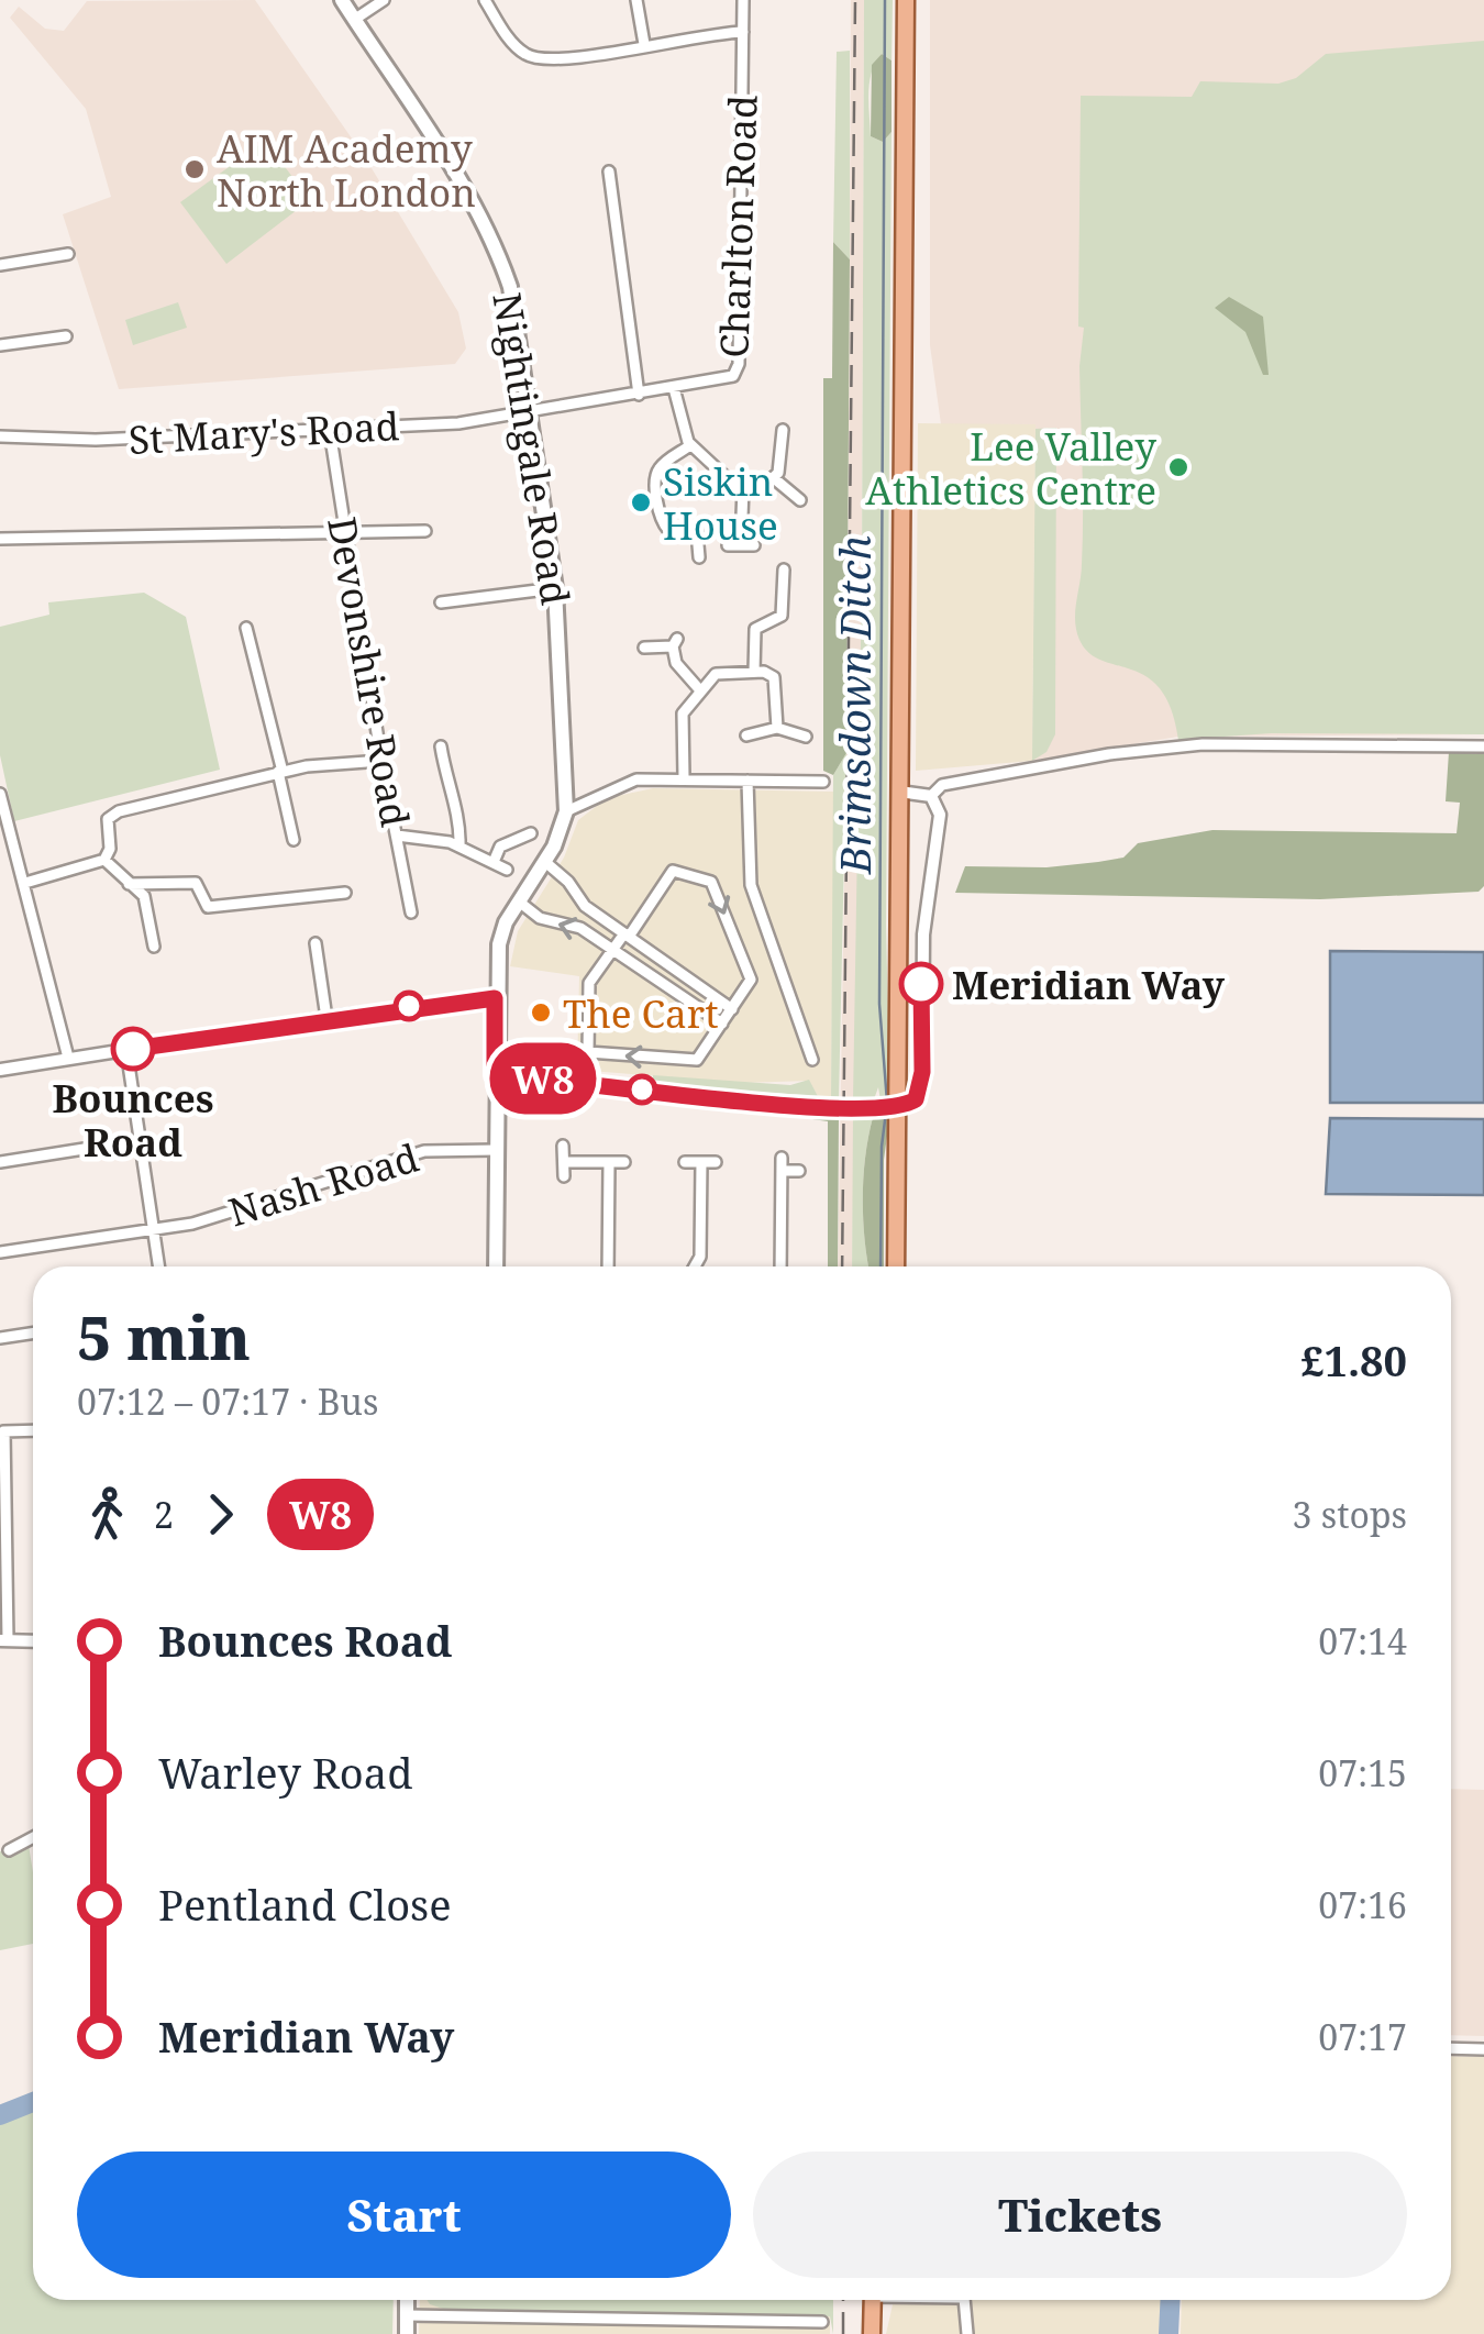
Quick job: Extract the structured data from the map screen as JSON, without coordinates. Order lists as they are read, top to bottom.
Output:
{
  "streets": {
    "main road": ["Nightingale Road"],
    "street": [
      "Charlton Road",
      "St Mary's Road",
      "Devonshire Road",
      "Nash Road"
    ]
  },
  "crossings": [
    ["Charlton Road", "St Mary's Road"],
    ["Charlton Road", "Nightingale Road"],
    ["St Mary's Road", "Nightingale Road"],
    ["St Mary's Road", "Devonshire Road"]
  ],
  "water": ["Brimsdown Ditch"],
  "places": [
    "AIM Academy North London",
    "Lee Valley Athletics Centre",
    "Siskin House",
    "Meridian Way",
    "The Cart",
    "Bounces Road"
  ],
  "lines": ["bus line W8"],
  "page": {
    "on_map": "W8",
    "heading": ["5 min", "07:12 – 07:17 · Bus", "£1.80"],
    "legs": ["2", "W8", "3 stops"],
    "list": [
      {
        "name": "Bounces Road",
        "value": "07:14"
      },
      {
        "name": "Warley Road",
        "value": "07:15"
      },
      {
        "name": "Pentland Close",
        "value": "07:16"
      },
      {
        "name": "Meridian Way",
        "value": "07:17"
      }
    ],
    "buttons": ["Start", "Tickets"]
  }
}
